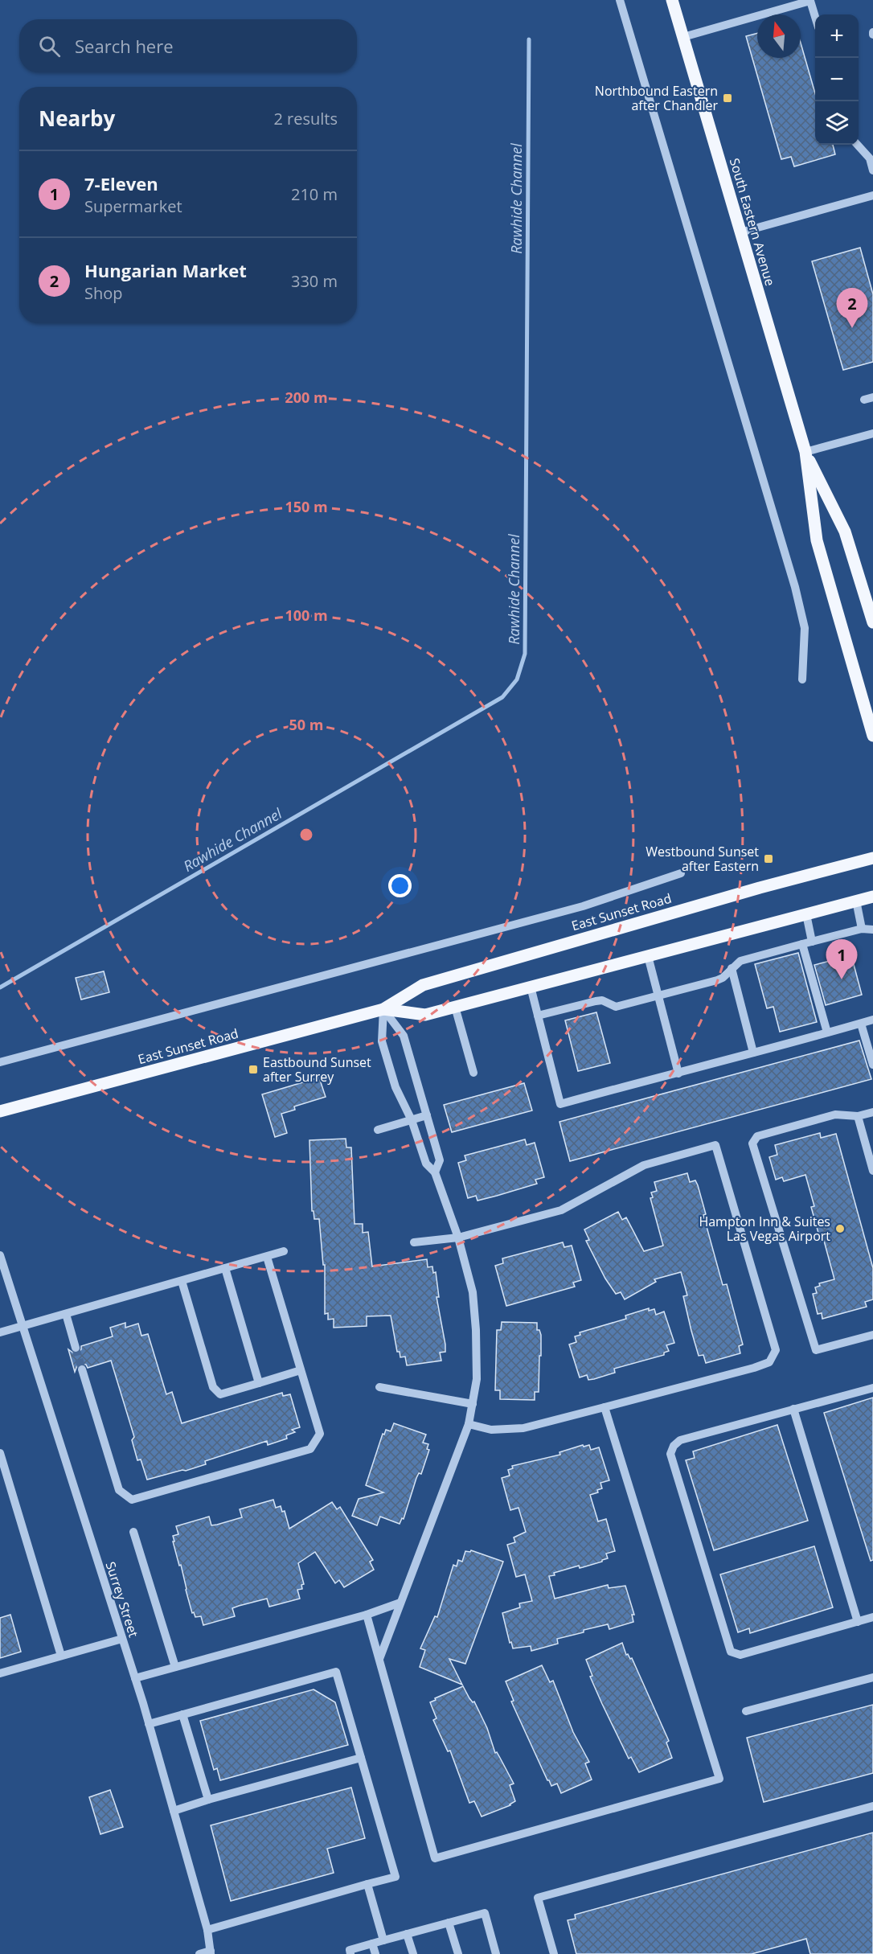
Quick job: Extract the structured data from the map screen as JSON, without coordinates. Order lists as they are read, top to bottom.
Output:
{
  "streets": {
    "main road": ["South Eastern Avenue", "East Sunset Road"],
    "street": ["Surrey Street"]
  },
  "water": ["Rawhide Channel"],
  "places": {
    "transit": ["Northbound Eastern after Chandler", "Westbound Sunset after Eastern", "Eastbound Sunset after Surrey"],
    "other": ["Hampton Inn & Suites Las Vegas Airport"]
  },
  "north": "top",
  "page": {
    "map_buttons": ["+", "−"],
    "search": "Search here",
    "heading": ["Nearby", "2 results"],
    "list": [
      {
        "mark": "1",
        "name": "7-Eleven",
        "note": "Supermarket",
        "value": "210 m"
      },
      {
        "mark": "2",
        "name": "Hungarian Market",
        "note": "Shop",
        "value": "330 m"
      }
    ],
    "pins": ["2", "1"]
  },
  "rings": [
    "200 m",
    "150 m",
    "100 m",
    "50 m"
  ]
}
